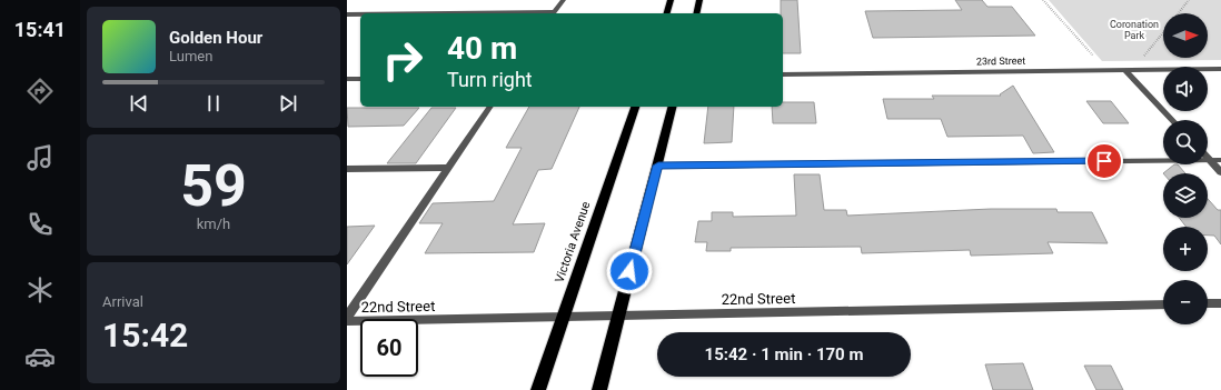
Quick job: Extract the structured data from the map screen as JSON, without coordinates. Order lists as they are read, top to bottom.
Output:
{
  "streets": {
    "main road": ["Victoria Avenue"],
    "street": ["23rd Street", "22nd Street"]
  },
  "crossings": [
    ["Victoria Avenue", "22nd Street"]
  ],
  "parks": ["Coronation Park"],
  "north": "right",
  "page": {
    "tabs": "15:41",
    "map_buttons": ["+", "−"],
    "turn": ["40 m", "Turn right"],
    "song": ["Golden Hour", "Lumen"],
    "tile": [
      ["59", "km/h"],
      ["Arrival", "15:42"]
    ],
    "limit": "60",
    "trip": "15:42 · 1 min · 170 m"
  }
}
